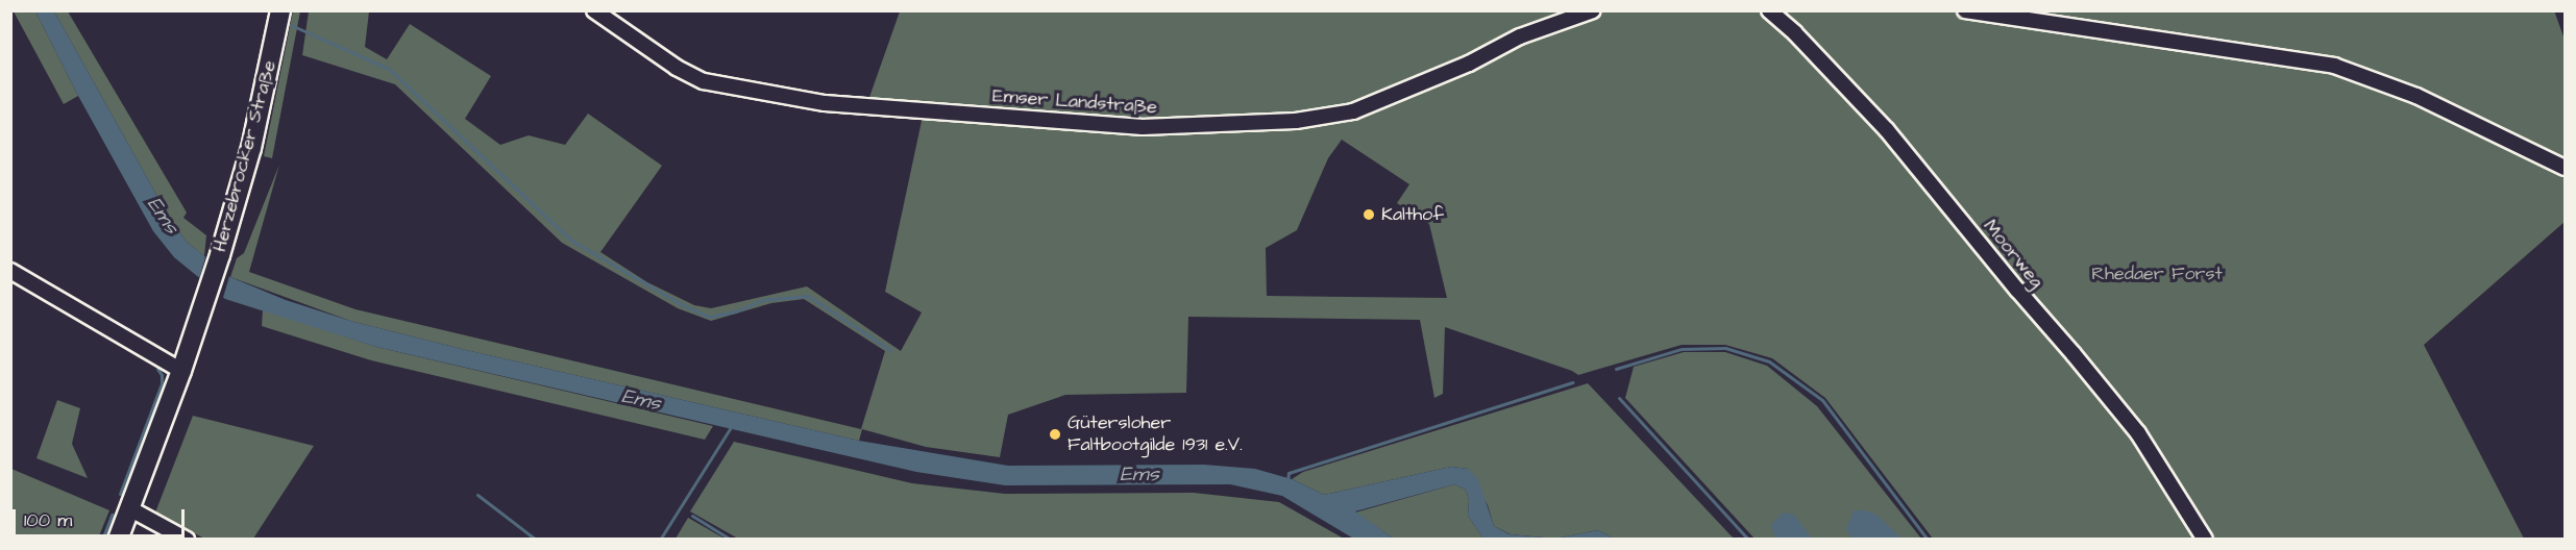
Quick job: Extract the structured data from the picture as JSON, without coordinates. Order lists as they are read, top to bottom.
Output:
{
  "streets": {
    "main road": ["Herzebrocker Straße"],
    "street": ["Emser Landstraße", "Moorweg"]
  },
  "water": ["Ems"],
  "parks": ["Rhedaer Forst"],
  "places": ["Kalthof", "Gütersloher Faltbootgilde 1931 e.V."],
  "scale_bar": "100 m"
}
